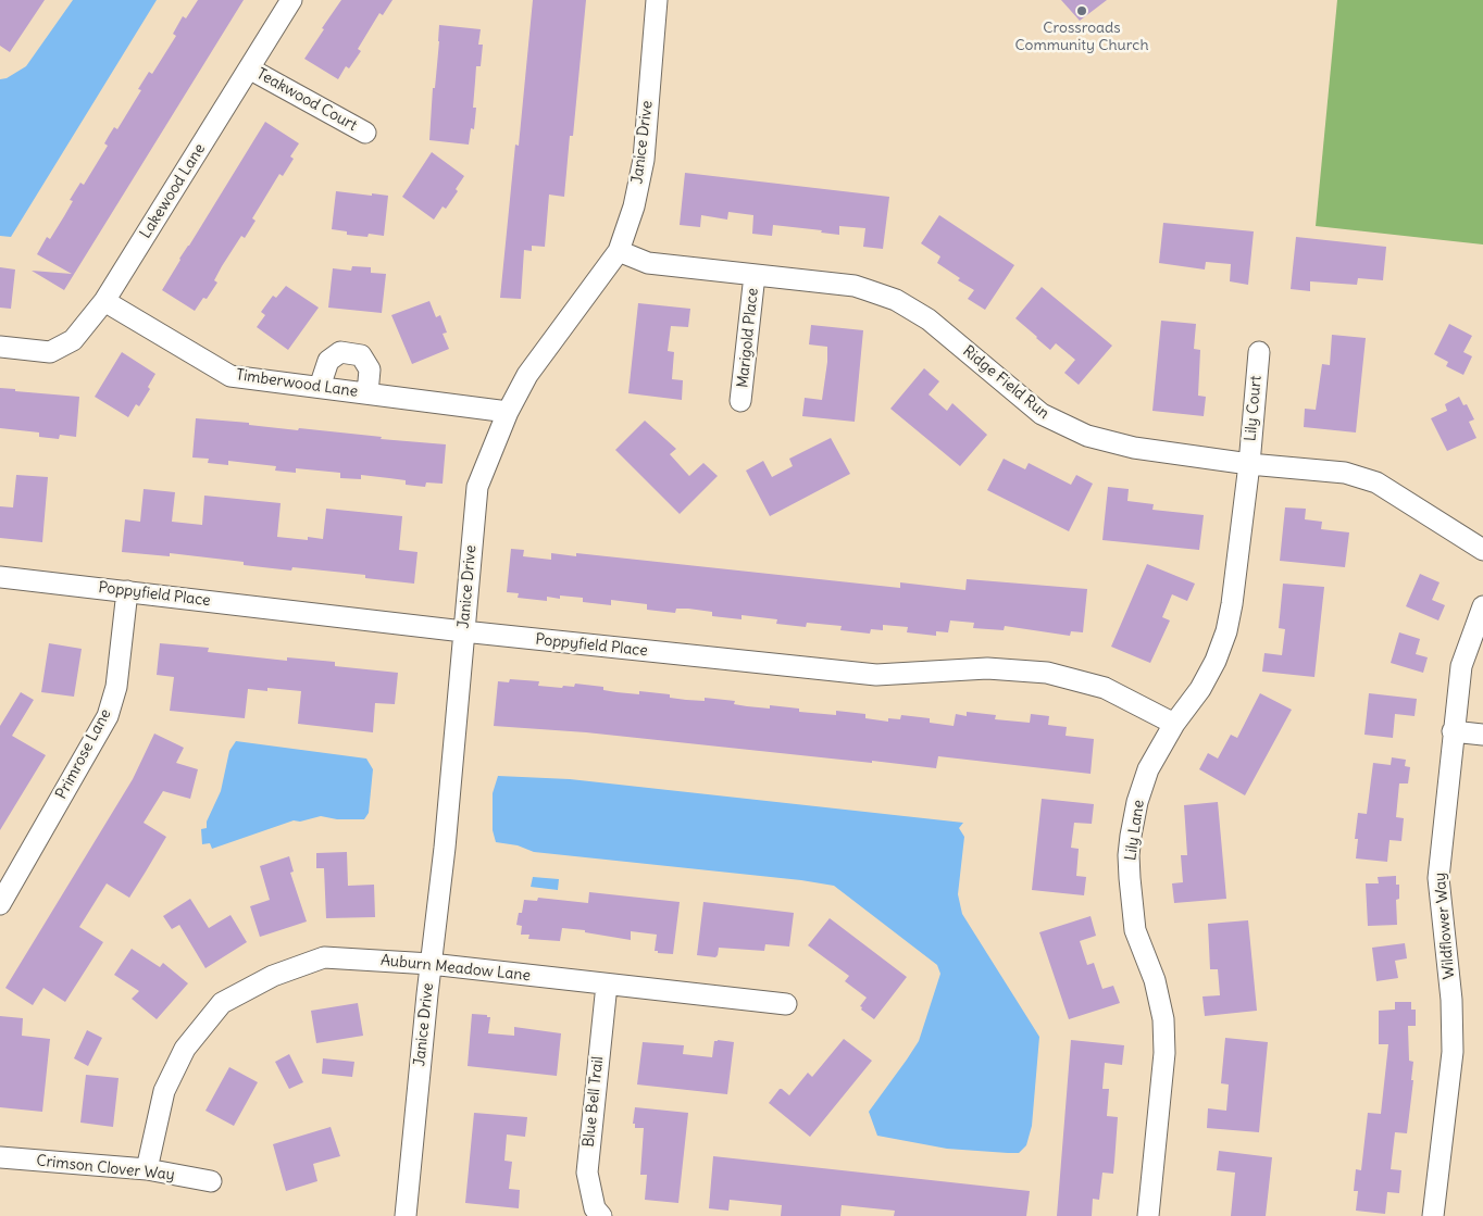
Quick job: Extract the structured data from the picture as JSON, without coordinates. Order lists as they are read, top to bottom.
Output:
{
  "streets": {
    "street": [
      "Teakwood Court",
      "Janice Drive",
      "Lakewood Lane",
      "Marigold Place",
      "Ridge Field Run",
      "Timberwood Lane",
      "Lily Court",
      "Poppyfield Place",
      "Primrose Lane",
      "Lily Lane",
      "Wildflower Way",
      "Auburn Meadow Lane",
      "Blue Bell Trail",
      "Crimson Clover Way"
    ]
  },
  "crossings": [
    ["Teakwood Court", "Lakewood Lane"],
    ["Janice Drive", "Ridge Field Run"],
    ["Janice Drive", "Timberwood Lane"],
    ["Janice Drive", "Poppyfield Place"],
    ["Janice Drive", "Auburn Meadow Lane"],
    ["Lakewood Lane", "Timberwood Lane"],
    ["Marigold Place", "Ridge Field Run"],
    ["Ridge Field Run", "Lily Court"],
    ["Ridge Field Run", "Lily Lane"],
    ["Lily Court", "Lily Lane"],
    ["Poppyfield Place", "Primrose Lane"],
    ["Poppyfield Place", "Lily Lane"],
    ["Auburn Meadow Lane", "Blue Bell Trail"],
    ["Auburn Meadow Lane", "Crimson Clover Way"]
  ],
  "places": ["Crossroads Community Church"]
}
